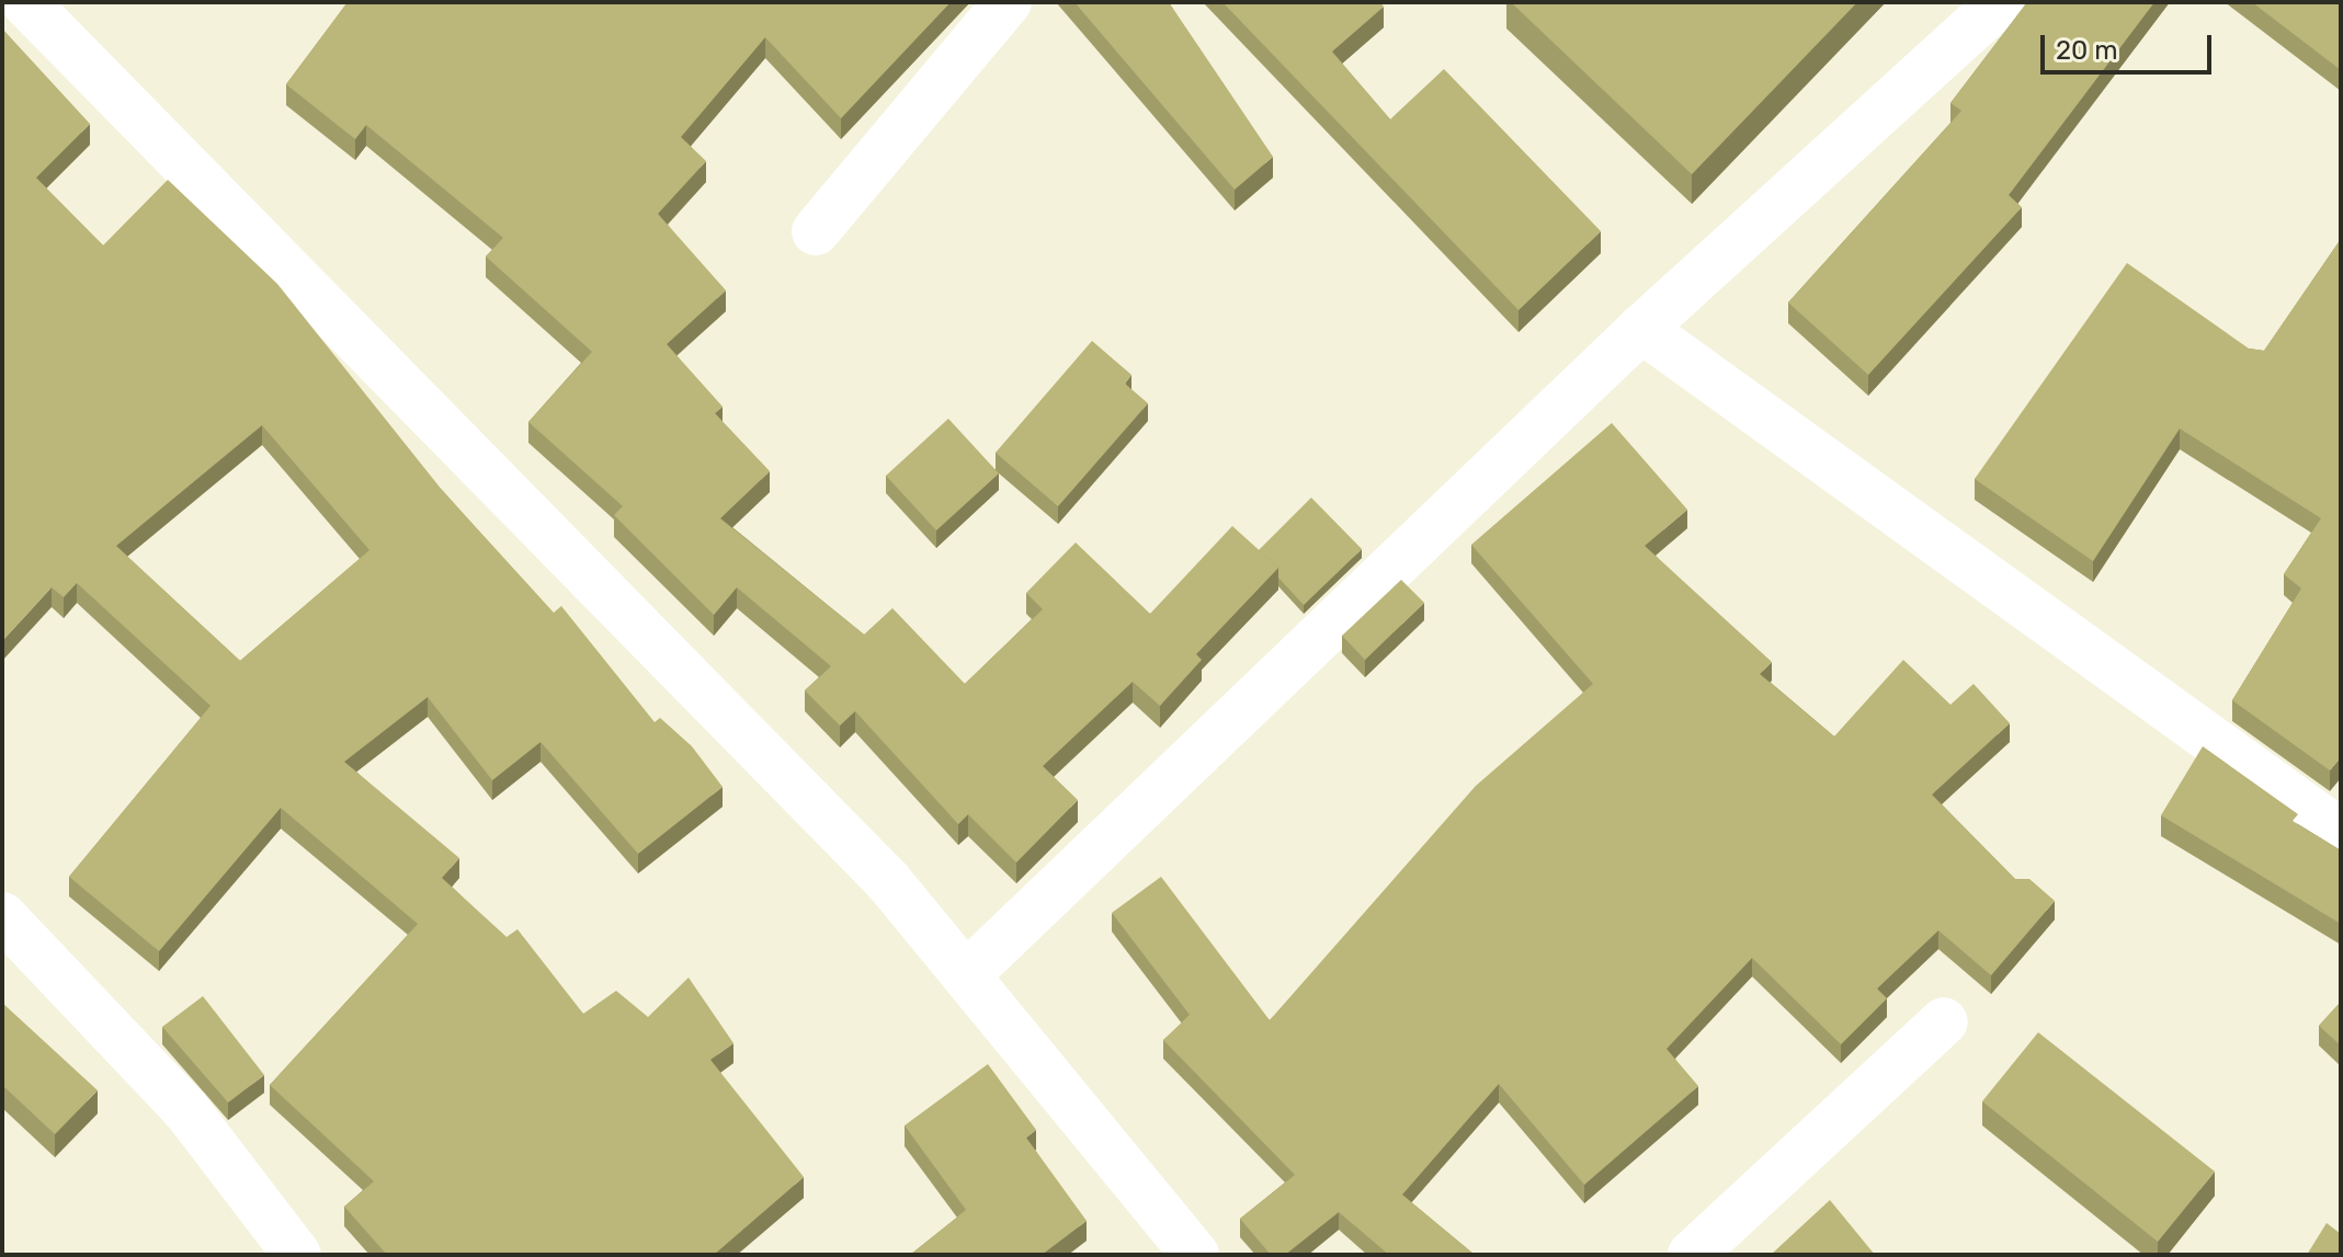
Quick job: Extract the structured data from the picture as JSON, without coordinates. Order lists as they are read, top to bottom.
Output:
{
  "scale_bar": "20 m"
}
